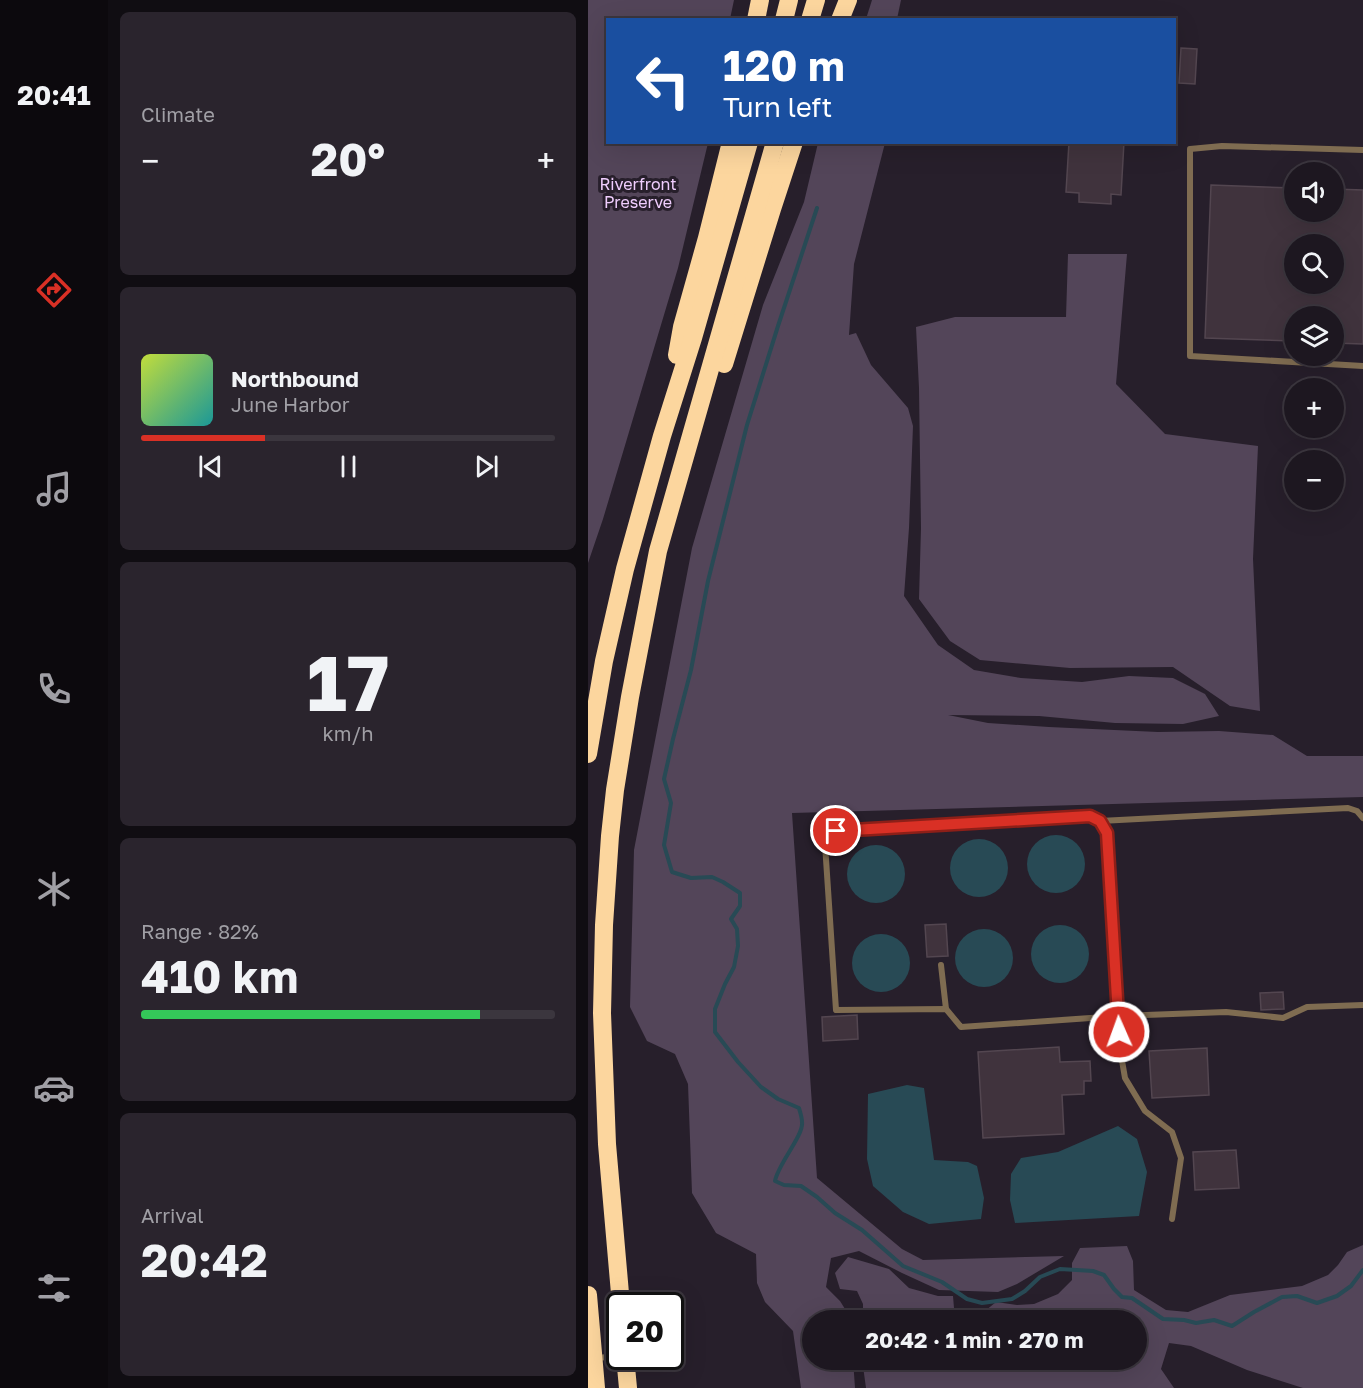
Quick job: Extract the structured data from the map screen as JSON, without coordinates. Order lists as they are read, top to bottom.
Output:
{
  "parks": ["Riverfront Preserve"],
  "page": {
    "tabs": "20:41",
    "tile": [
      "Climate",
      ["17", "km/h"],
      ["Range · 82%", "410 km"],
      ["Arrival", "20:42"]
    ],
    "turn": ["120 m", "Turn left"],
    "heat": ["−", "20°", "+"],
    "map_buttons": ["+", "−"],
    "song": ["Northbound", "June Harbor"],
    "limit": "20",
    "trip": "20:42 · 1 min · 270 m"
  }
}
